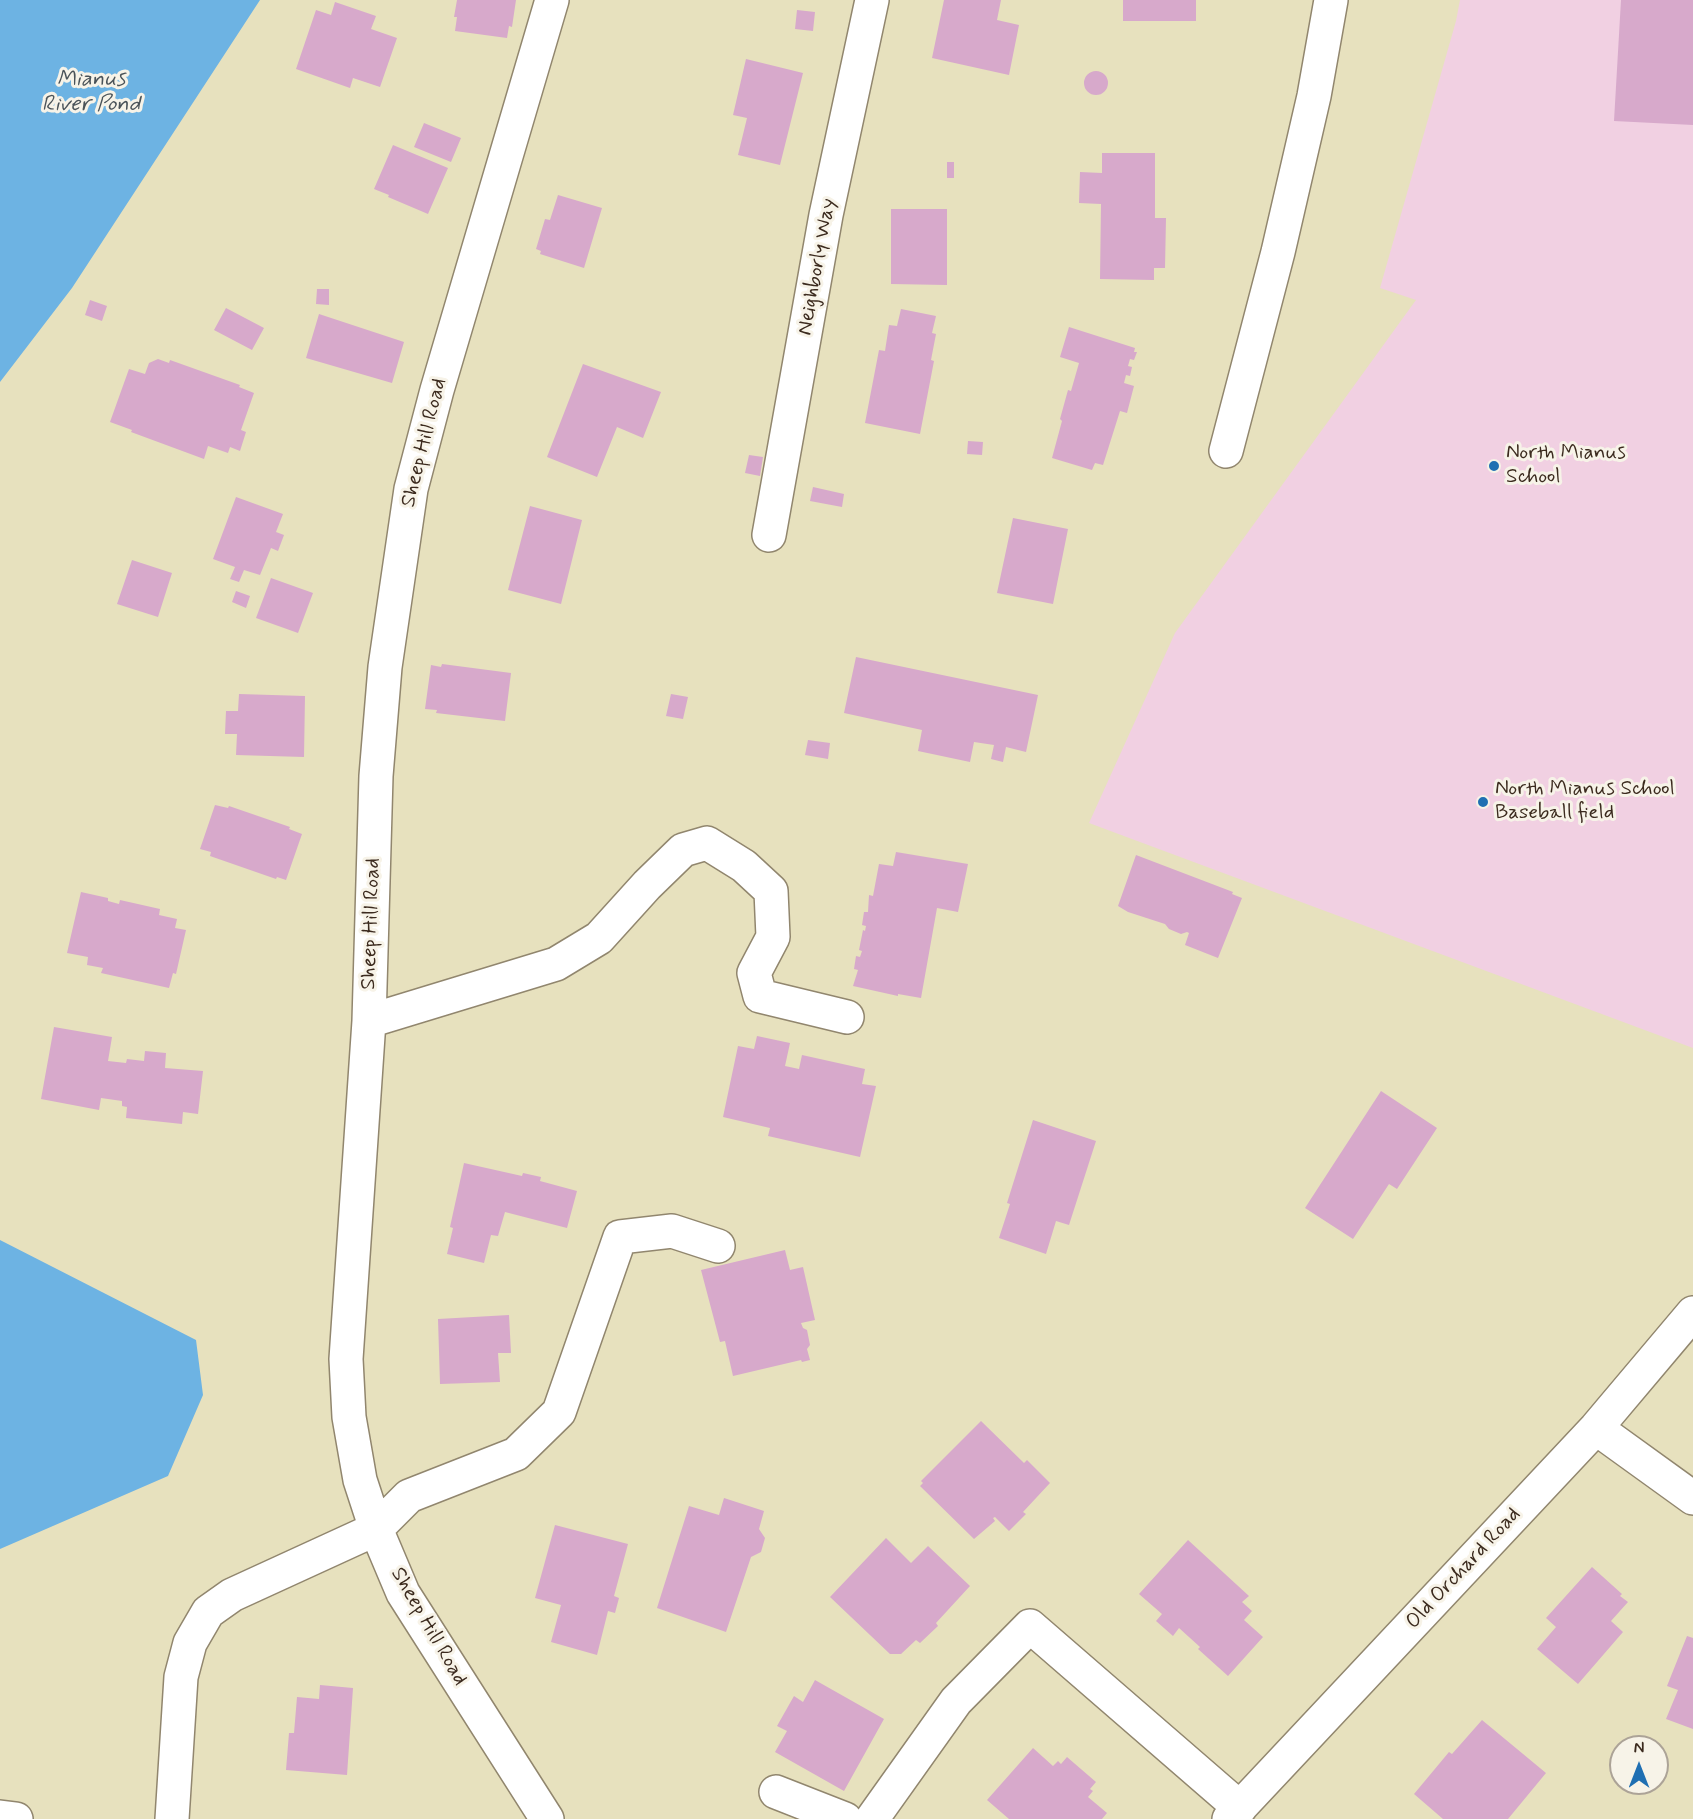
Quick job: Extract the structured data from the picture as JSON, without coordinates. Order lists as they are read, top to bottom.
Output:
{
  "streets": {
    "street": ["Neighborly Way", "Sheep Hill Road", "Old Orchard Road"]
  },
  "water": ["Mianus River Pond"],
  "places": ["North Mianus School", "North Mianus School Baseball field"],
  "north": "top"
}
